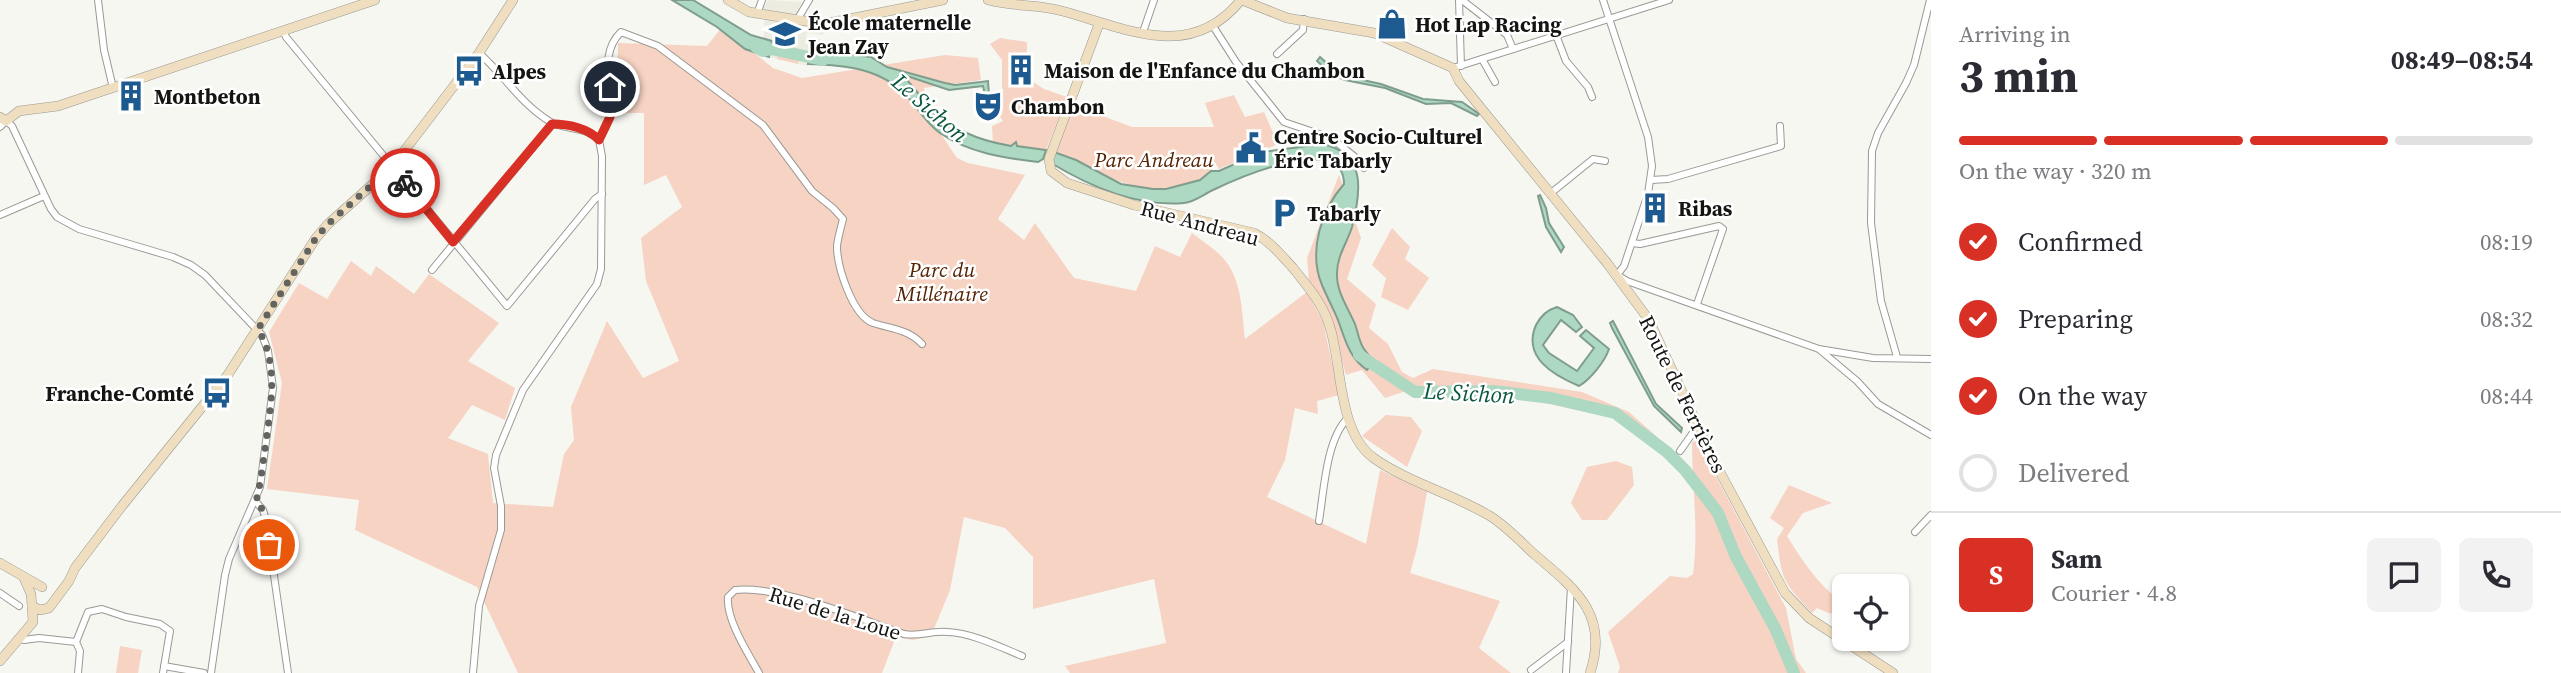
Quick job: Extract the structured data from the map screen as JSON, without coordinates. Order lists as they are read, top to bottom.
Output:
{
  "streets": {
    "main road": ["Rue Andreau", "Route de Ferrières"],
    "street": ["Rue de la Loue"]
  },
  "water": ["Le Sichon"],
  "parks": ["Parc Andreau", "Parc du Millénaire"],
  "places": {
    "shop": ["Hot Lap Racing"],
    "school or university": ["École maternelle Jean Zay"],
    "building": ["Maison de l'Enfance du Chambon", "Montbeton", "Ribas"],
    "bus stop": ["Alpes", "Franche-Comté"],
    "theatre": ["Chambon"],
    "public building": ["Centre Socio-Culturel Éric Tabarly"],
    "parking": ["Tabarly"]
  },
  "page": {
    "heading": ["3 min", "Arriving in", "08:49–08:54"],
    "panel": ["Sam", "Courier · 4.8"],
    "bar": "On the way · 320 m",
    "list": [
      ["Confirmed", "08:19"],
      ["Preparing", "08:32"],
      ["On the way", "08:44"],
      "Delivered"
    ],
    "round": "S"
  }
}
